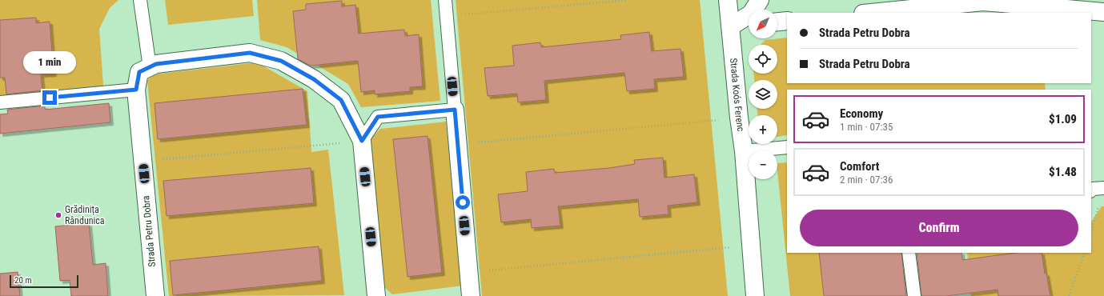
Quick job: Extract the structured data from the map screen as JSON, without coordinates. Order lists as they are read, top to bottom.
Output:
{
  "streets": {
    "street": ["Strada Koós Ferenc", "Strada Petru Dobra"]
  },
  "places": ["Grădinița Rândunica"],
  "scale_bar": "20 m",
  "north": "bottom left",
  "page": {
    "map_buttons": ["+", "−"],
    "banner": ["Strada Petru Dobra", "Strada Petru Dobra"],
    "bubble": "1 min",
    "list": [
      {
        "name": "Economy",
        "note": "1 min · 07:35",
        "value": "$1.09"
      },
      {
        "name": "Comfort",
        "note": "2 min · 07:36",
        "value": "$1.48"
      }
    ],
    "buttons": "Confirm",
    "scale": "20 m"
  }
}
